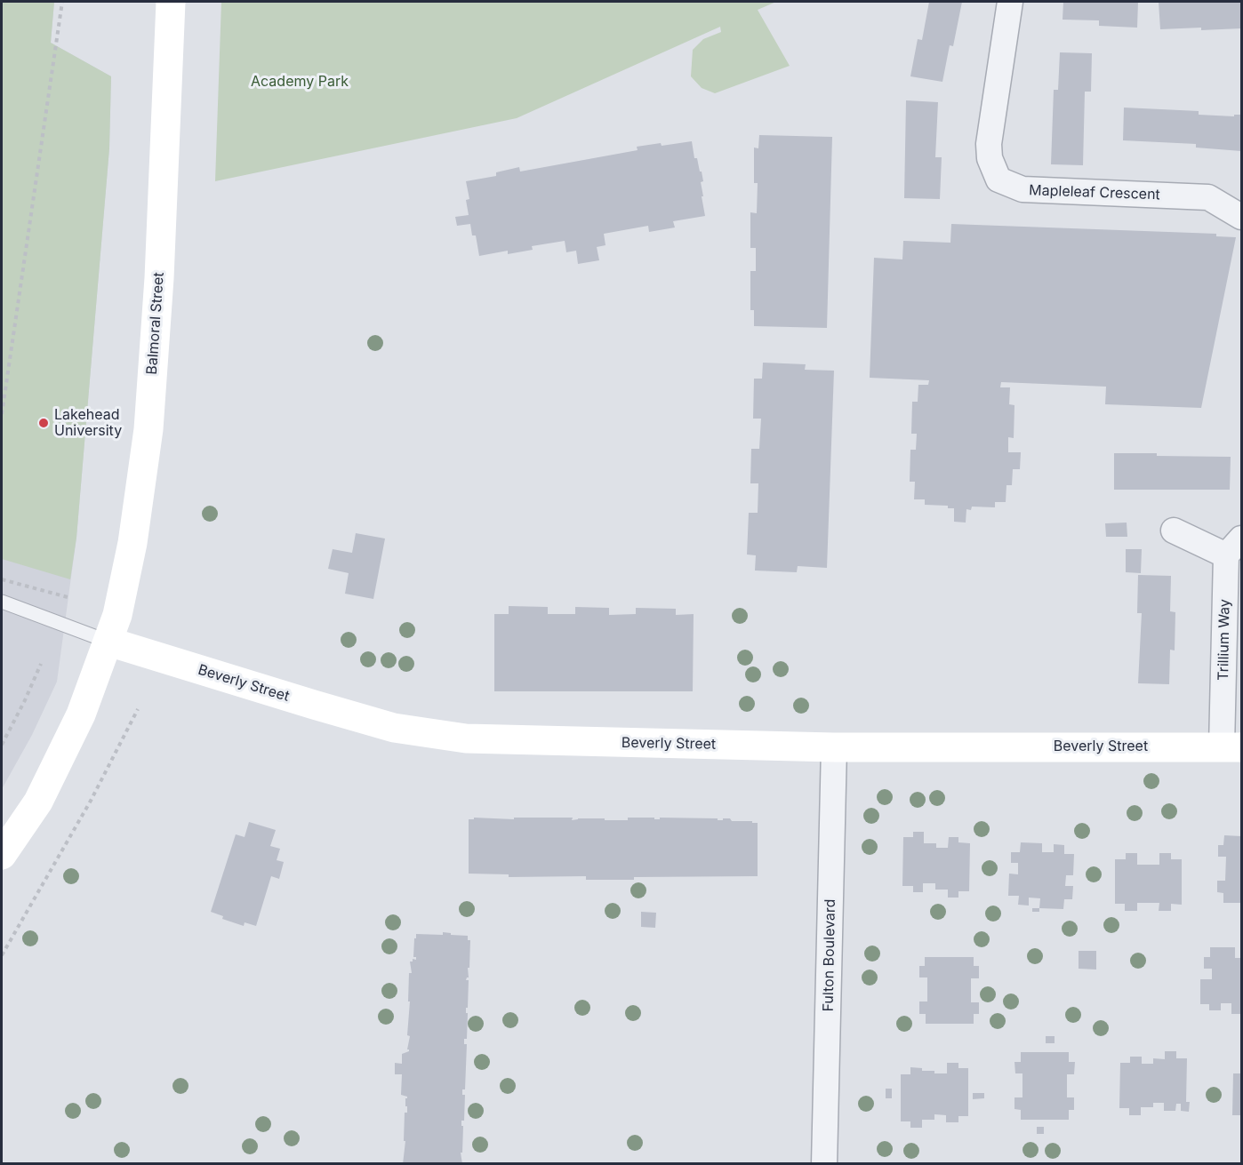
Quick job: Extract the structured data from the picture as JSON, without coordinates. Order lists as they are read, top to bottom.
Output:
{
  "streets": {
    "street": [
      "Mapleleaf Crescent",
      "Balmoral Street",
      "Trillium Way",
      "Beverly Street",
      "Fulton Boulevard"
    ]
  },
  "crossings": [
    ["Balmoral Street", "Beverly Street"],
    ["Trillium Way", "Beverly Street"],
    ["Beverly Street", "Fulton Boulevard"]
  ],
  "parks": ["Academy Park"],
  "places": ["Lakehead University"]
}
